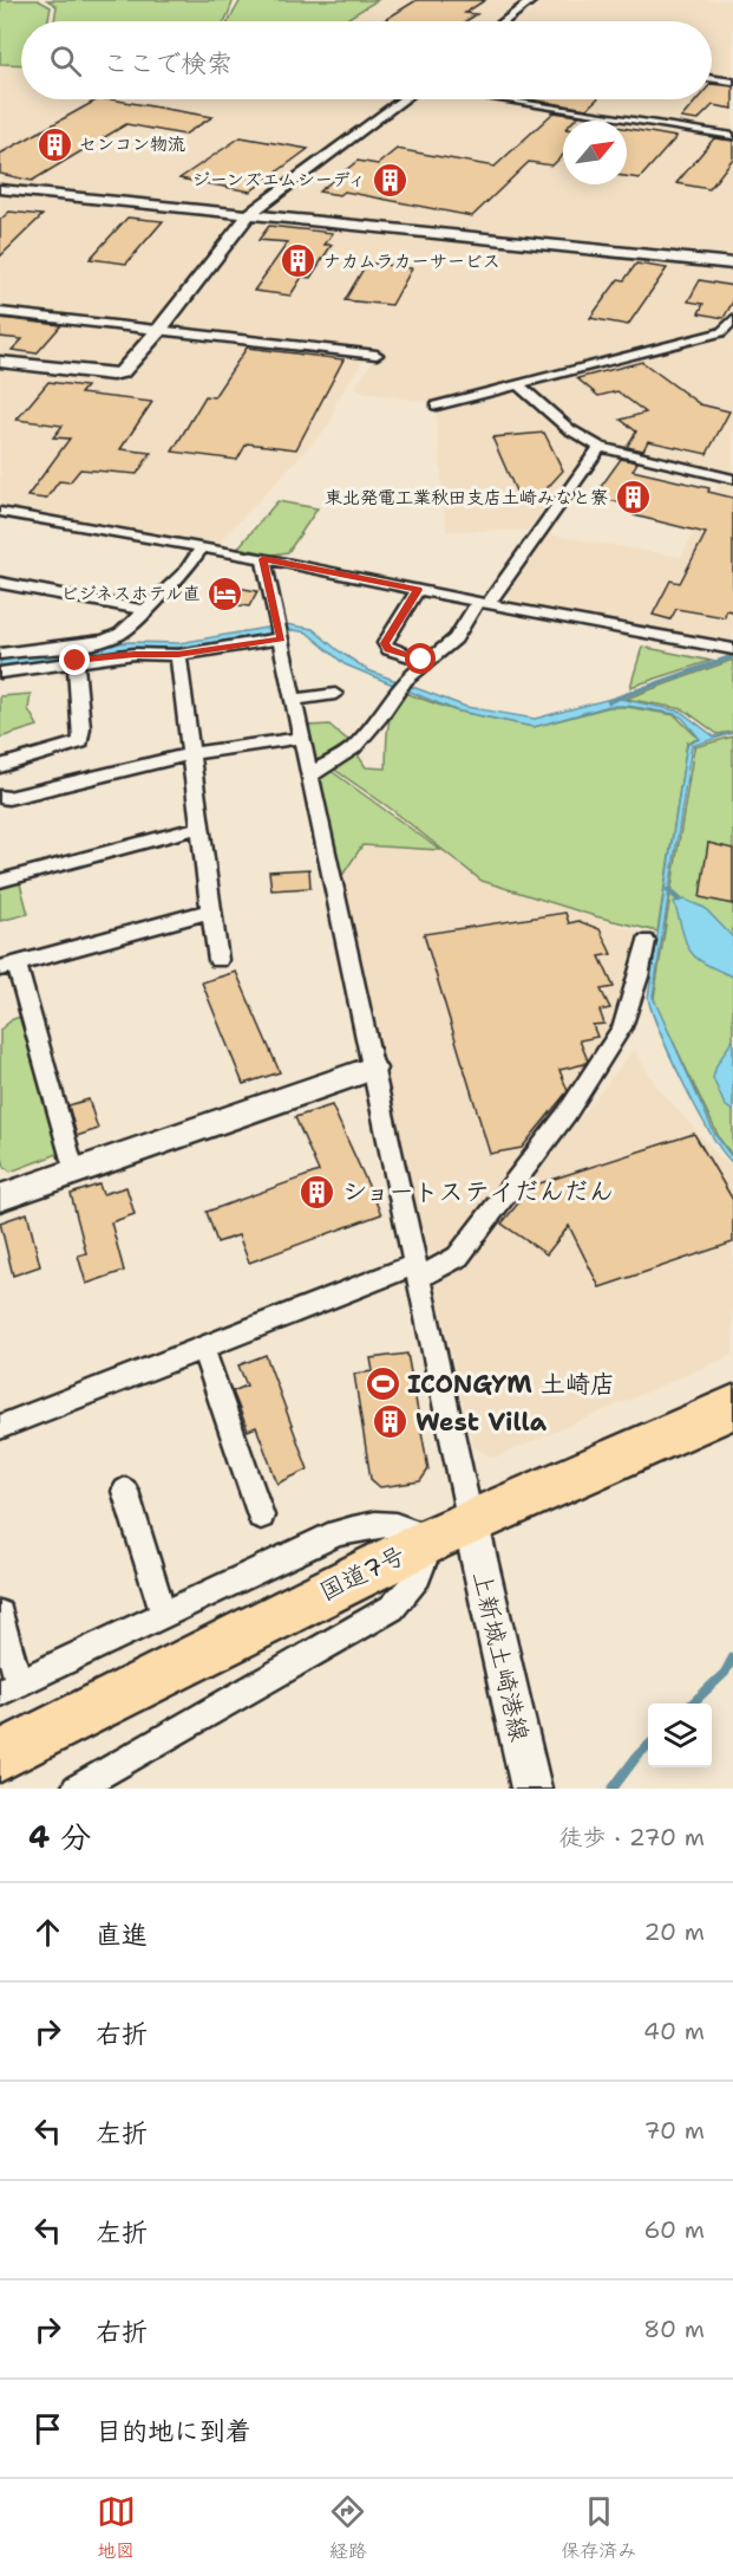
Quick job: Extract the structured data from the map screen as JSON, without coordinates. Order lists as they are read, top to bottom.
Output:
{
  "streets": {
    "highway": ["国道7号"],
    "street": ["上新城土崎港線"]
  },
  "crossings": [
    ["国道7号", "上新城土崎港線"]
  ],
  "places": {
    "building": [
      "センコン物流",
      "ジーンズエムシーディ",
      "ナカムラカーサービス",
      "東北発電工業秋田支店土崎みなと寮",
      "ショートステイだんだん",
      "West Villa"
    ],
    "hotel": ["ビジネスホテル直"],
    "sports": ["ICONGYM 土崎店"]
  },
  "north": "top right",
  "page": {
    "search": "ここで検索",
    "heading": ["4 分", "徒歩 · 270 m"],
    "list": [
      ["直進", "20 m"],
      ["右折", "40 m"],
      ["左折", "70 m"],
      ["左折", "60 m"],
      ["右折", "80 m"],
      "目的地に到着"
    ],
    "nav": ["地図", "経路", "保存済み"]
  }
}
